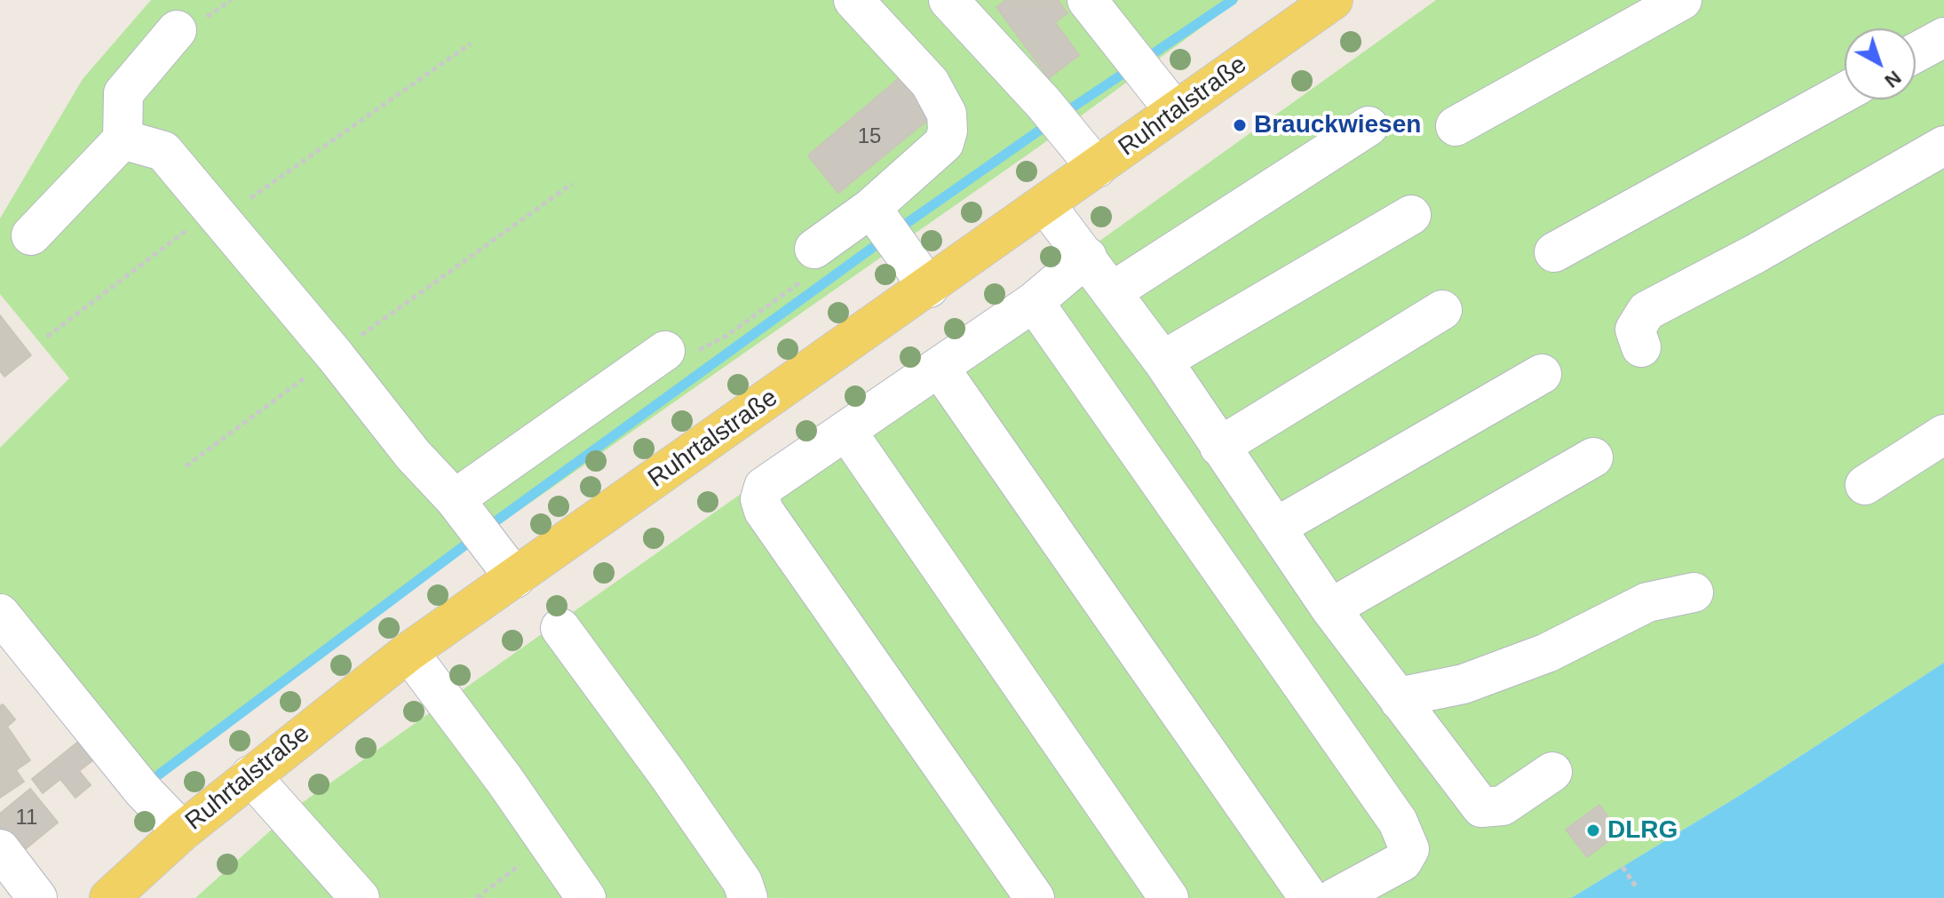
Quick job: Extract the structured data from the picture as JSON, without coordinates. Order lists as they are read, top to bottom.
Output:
{
  "streets": {
    "main road": ["Ruhrtalstraße"]
  },
  "places": ["Brauckwiesen", "DLRG"],
  "house_numbers": ["15", "11"],
  "north": "bottom right"
}
